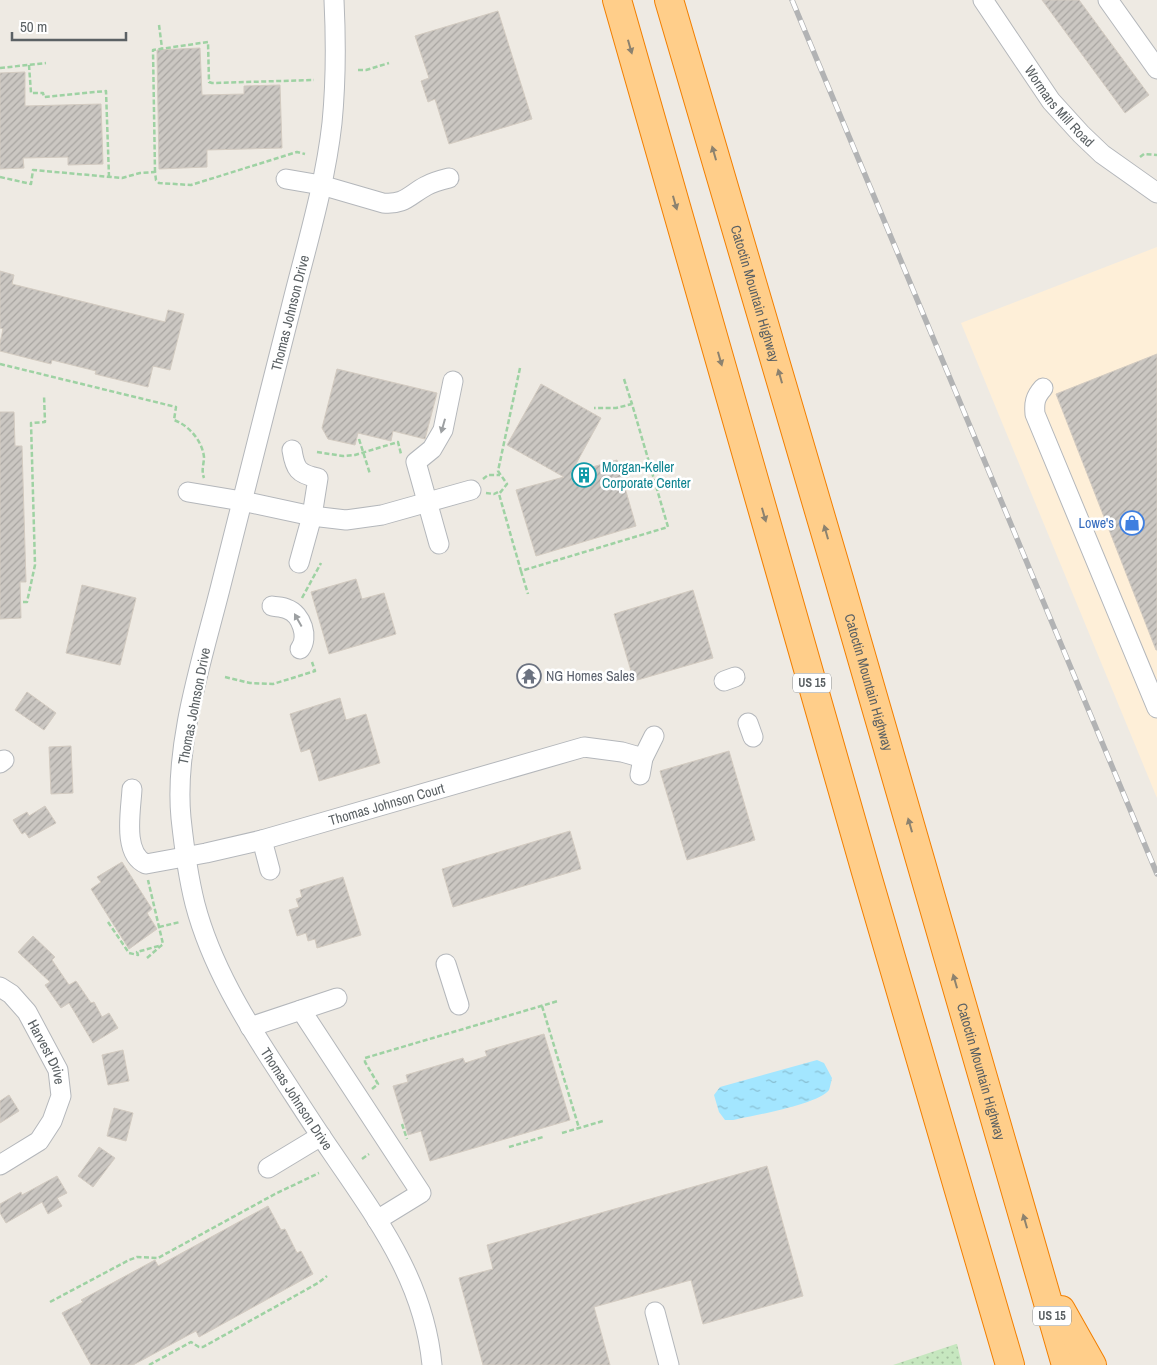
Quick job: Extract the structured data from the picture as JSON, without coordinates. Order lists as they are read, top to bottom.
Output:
{
  "streets": {
    "highway": ["Catoctin Mountain Highway", "US 15"],
    "street": [
      "Wormans Mill Road",
      "Thomas Johnson Drive",
      "Thomas Johnson Court",
      "Harvest Drive"
    ]
  },
  "crossings": [
    ["Thomas Johnson Drive", "Thomas Johnson Court"]
  ],
  "places": {
    "building": ["Morgan-Keller Corporate Center"],
    "shop": ["Lowe's"],
    "temple": ["NG Homes Sales"]
  },
  "scale_bar": "50 m"
}
